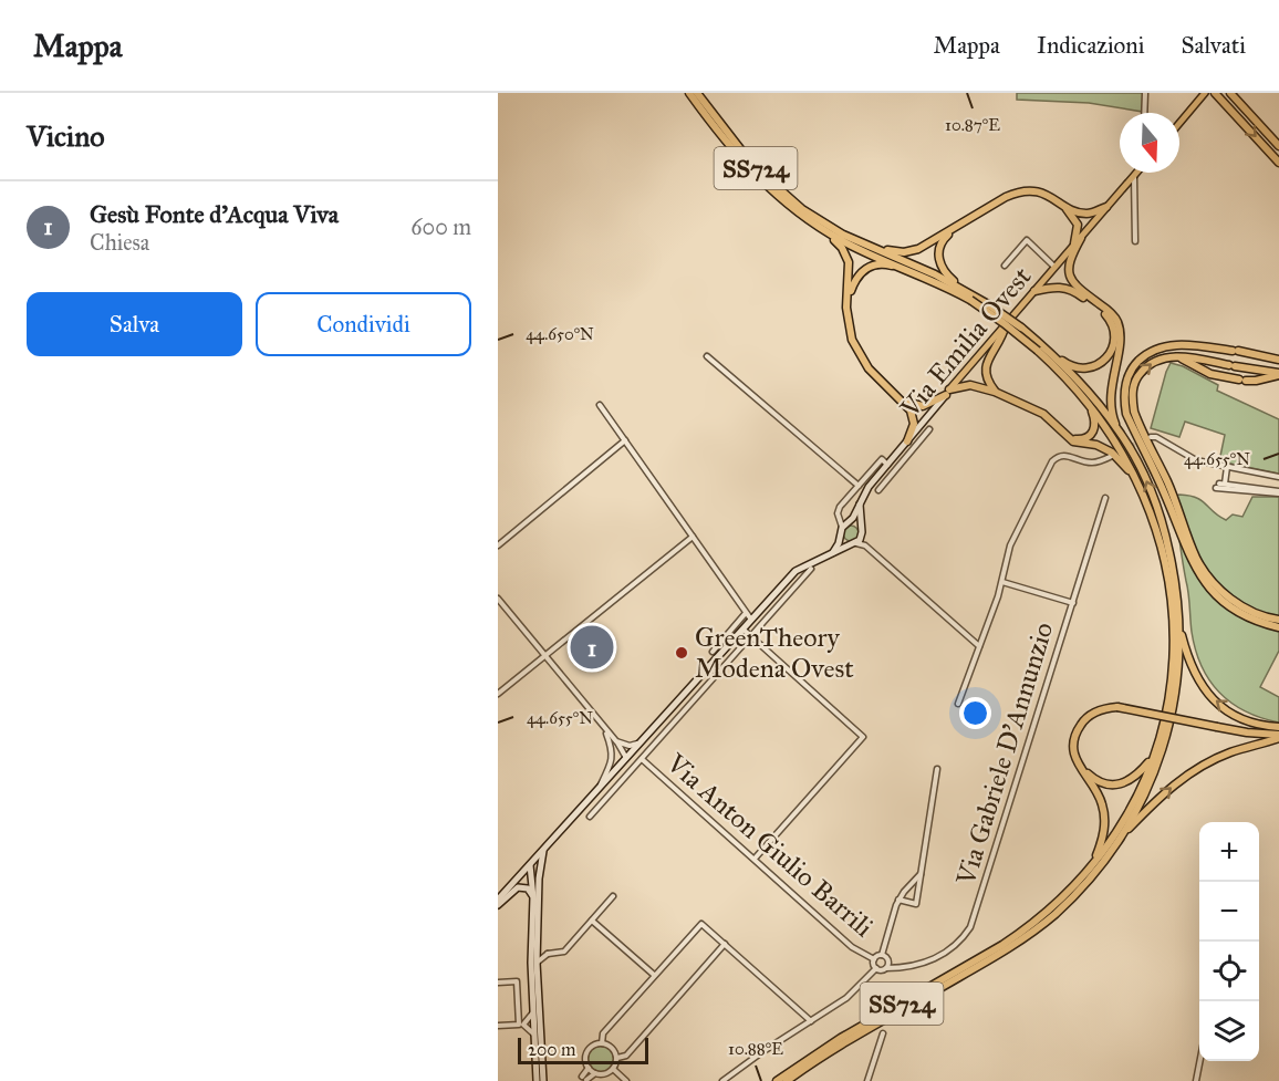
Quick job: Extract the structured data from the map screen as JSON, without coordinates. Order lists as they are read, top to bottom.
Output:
{
  "streets": {
    "highway": ["SS724"],
    "main road": ["Via Emilia Ovest"],
    "street": ["Via Gabriele D'Annunzio", "Via Anton Giulio Barrili"]
  },
  "crossings": [
    ["Via Gabriele D'Annunzio", "Via Anton Giulio Barrili"]
  ],
  "places": ["GreenTheory Modena Ovest"],
  "scale_bar": "200 m",
  "north": "bottom",
  "page": {
    "header": "Mappa",
    "nav": ["Mappa", "Indicazioni", "Salvati"],
    "heading": "Vicino",
    "list": [
      {
        "mark": "1",
        "name": "Gesù Fonte d'Acqua Viva",
        "note": "Chiesa",
        "value": "600 m"
      }
    ],
    "buttons": ["Salva", "Condividi"],
    "pins": "1",
    "map_buttons": ["+", "−"],
    "scale": "200 m"
  },
  "coordinates": [
    "10.87°E",
    "44.650°N",
    "44.655°N",
    "10.88°E"
  ]
}
